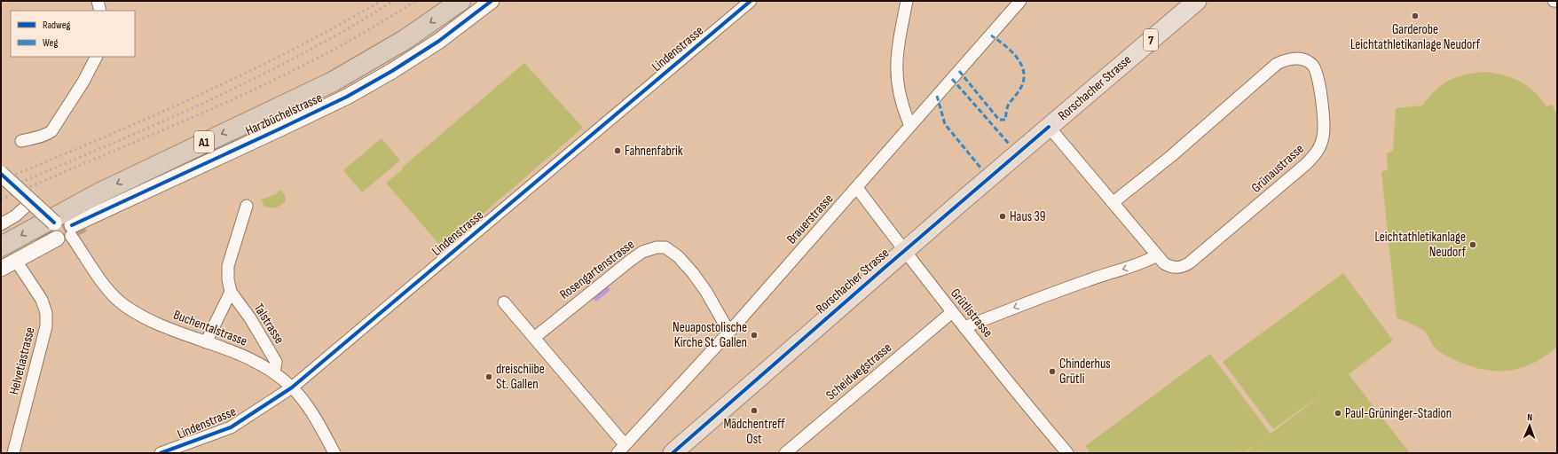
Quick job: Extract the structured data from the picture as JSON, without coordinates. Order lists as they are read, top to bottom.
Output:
{
  "streets": {
    "highway": ["A1"],
    "main road": ["7", "Rorschacher Strasse"],
    "street": [
      "Lindenstrasse",
      "Harzbüchelstrasse",
      "Grünaustrasse",
      "Brauerstrasse",
      "Rosengartenstrasse",
      "Grütlistrasse",
      "Talstrasse",
      "Buchentalstrasse",
      "Helvetiastrasse",
      "Scheidwegstrasse"
    ]
  },
  "crossings": [
    ["Lindenstrasse", "Buchentalstrasse"],
    ["Rorschacher Strasse", "Grünaustrasse"],
    ["Rorschacher Strasse", "Grütlistrasse"],
    ["Harzbüchelstrasse", "Buchentalstrasse"],
    ["Harzbüchelstrasse", "Helvetiastrasse"],
    ["Brauerstrasse", "Rosengartenstrasse"],
    ["Brauerstrasse", "Grütlistrasse"],
    ["Grütlistrasse", "Scheidwegstrasse"],
    ["Talstrasse", "Buchentalstrasse"]
  ],
  "places": [
    "Garderobe Leichtathletikanlage Neudorf",
    "Fahnenfabrik",
    "Haus 39",
    "Leichtathletikanlage Neudorf",
    "Neuapostolische Kirche St. Gallen",
    "Chinderhus Grütli",
    "dreischiibe St. Gallen",
    "Mädchentreff Ost",
    "Paul-Grüninger-Stadion"
  ],
  "legend": ["Radweg", "Weg"],
  "north": "top"
}
